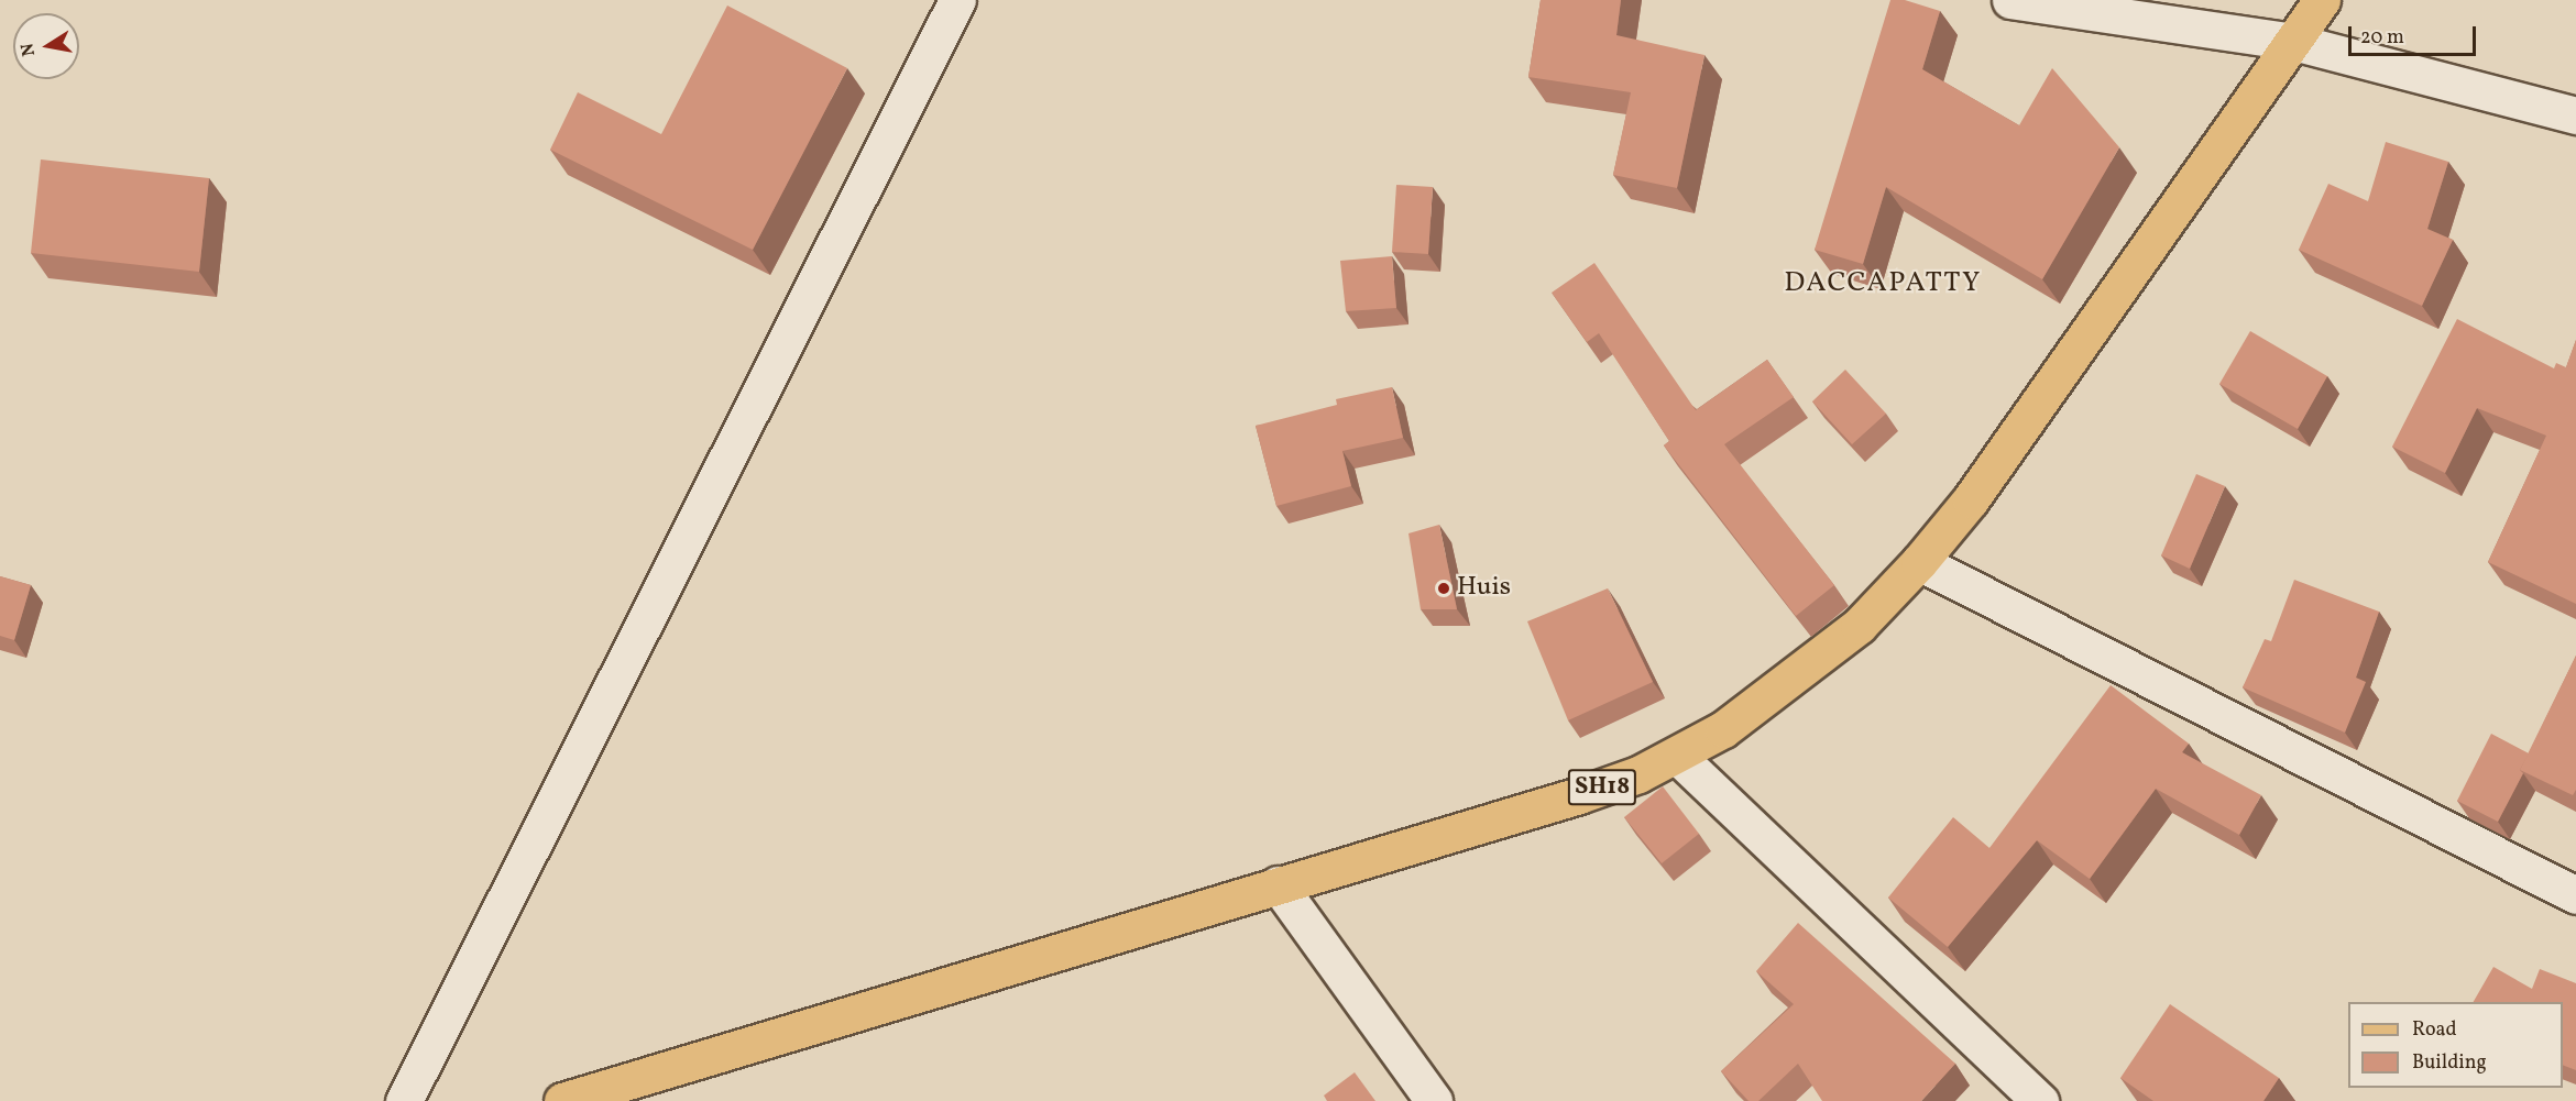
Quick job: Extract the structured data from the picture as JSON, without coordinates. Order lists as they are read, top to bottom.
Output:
{
  "streets": {
    "main road": ["SH18"]
  },
  "districts": ["DACCAPATTY"],
  "places": ["Huis"],
  "legend": ["Road", "Building"],
  "scale_bar": "20 m",
  "north": "left"
}
